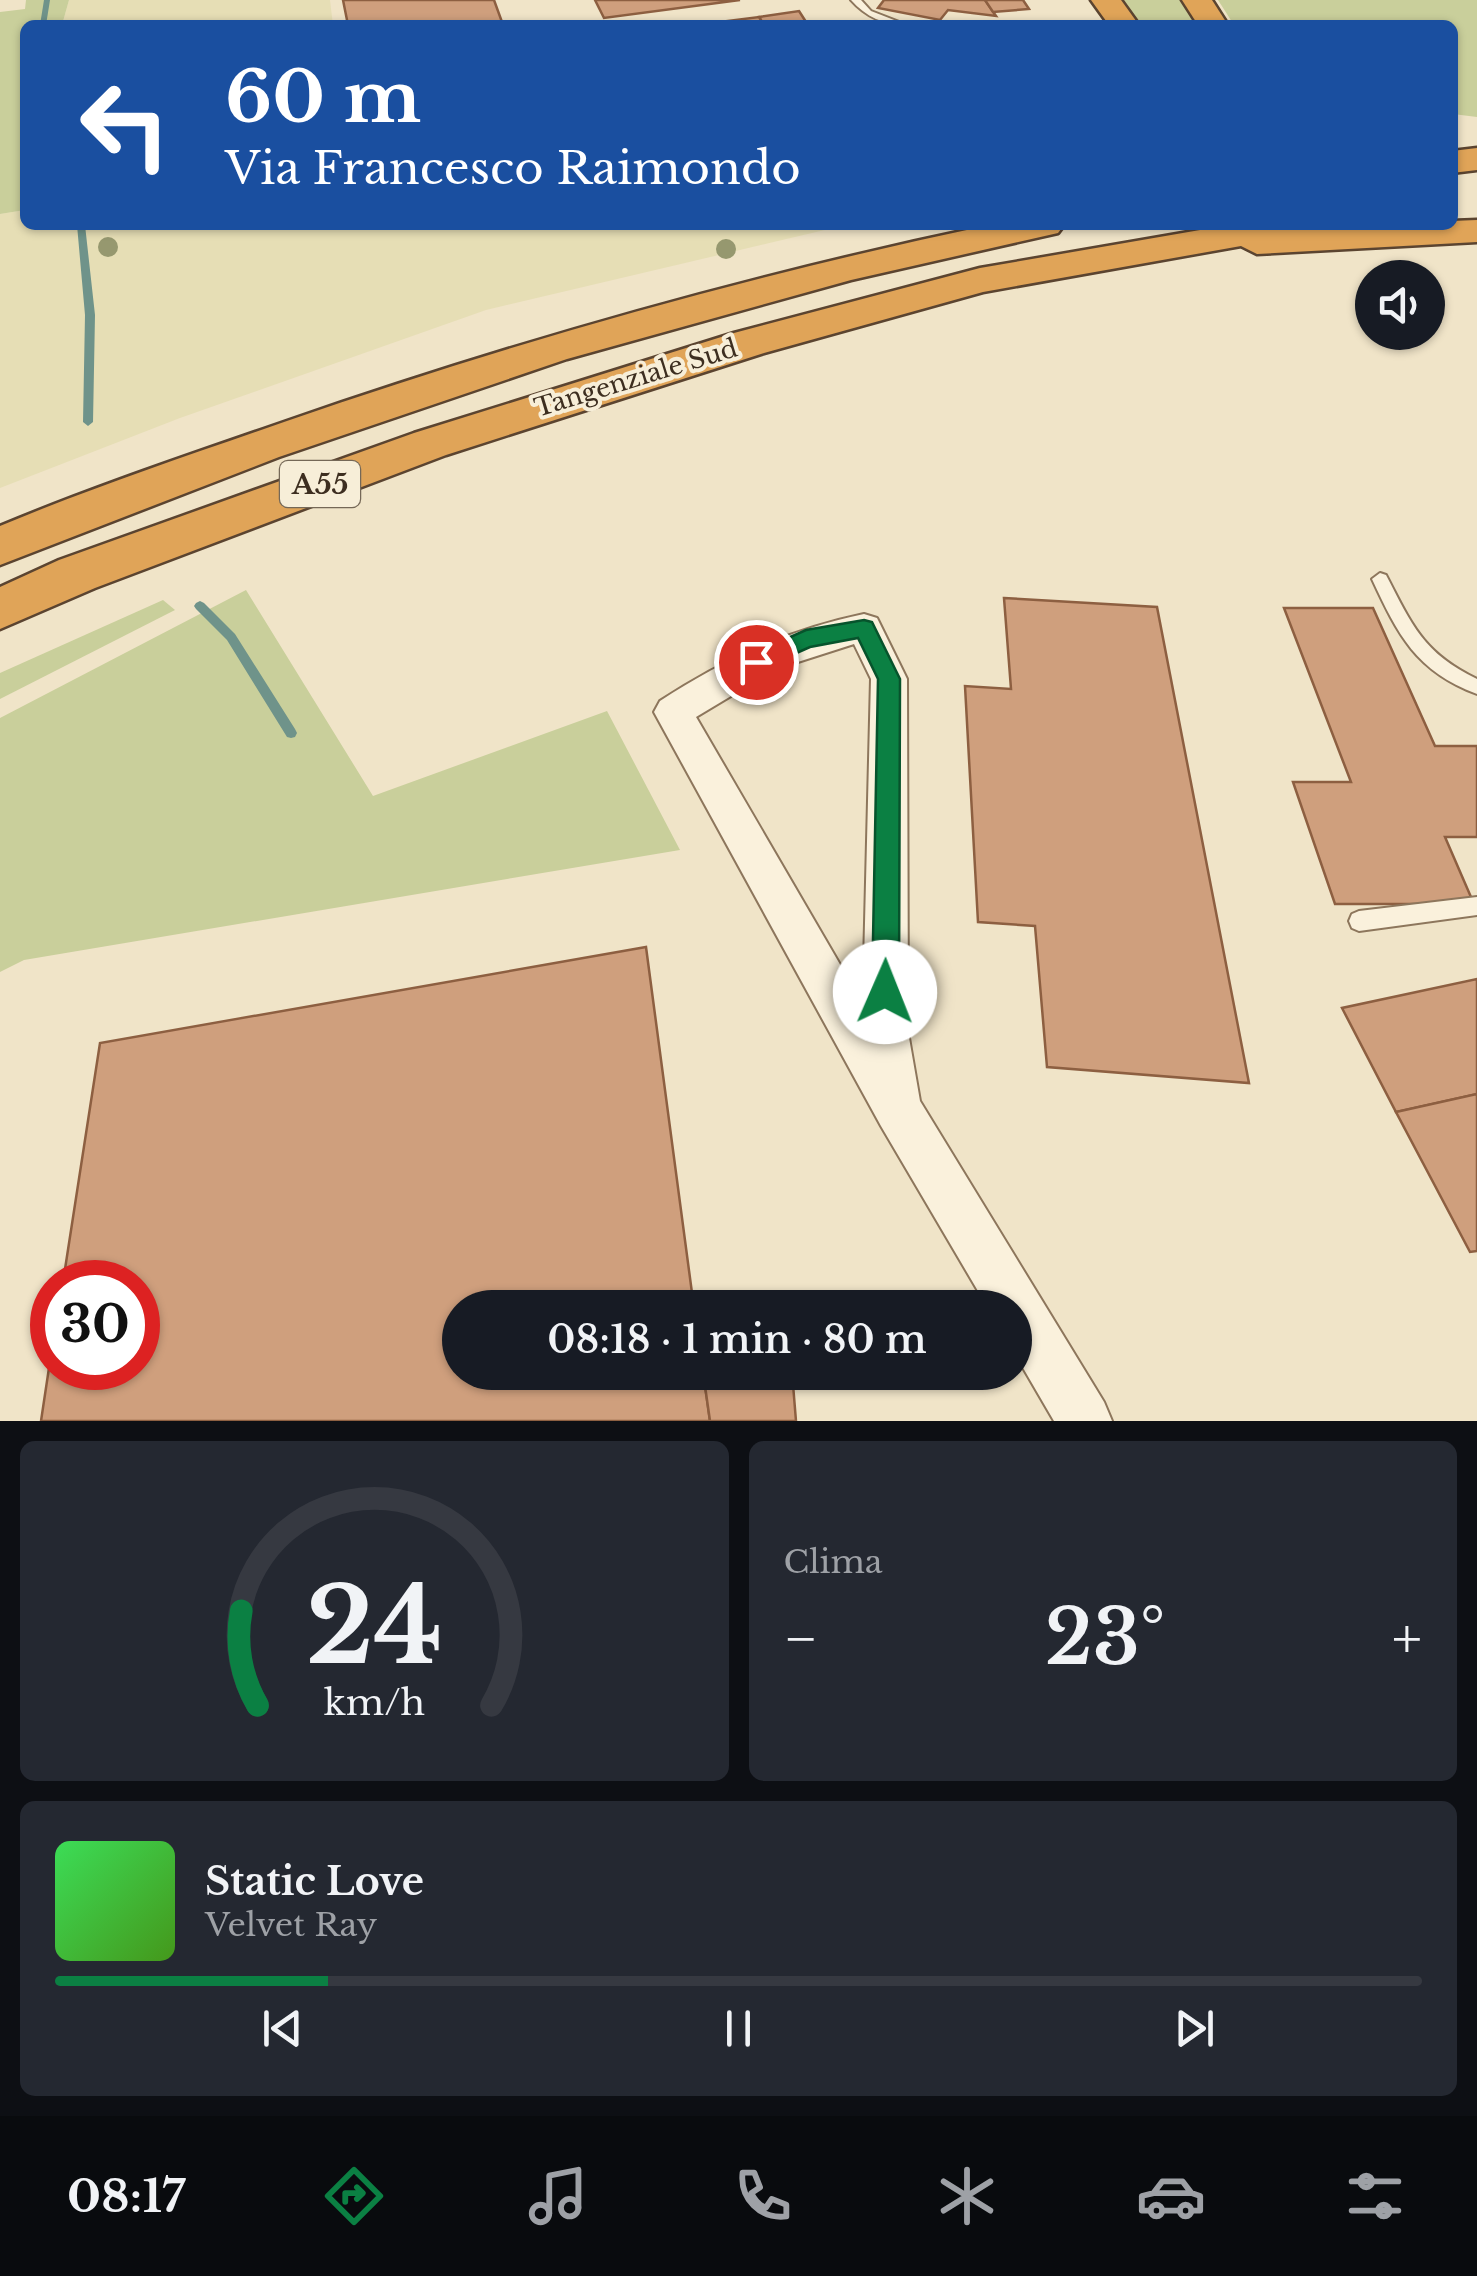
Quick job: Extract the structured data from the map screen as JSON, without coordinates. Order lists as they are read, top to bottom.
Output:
{
  "streets": {
    "highway": ["Tangenziale Sud", "A55"]
  },
  "page": {
    "turn": ["60 m", "Via Francesco Raimondo"],
    "limit": "30",
    "trip": "08:18 · 1 min · 80 m",
    "tile": "Clima",
    "heat": ["−", "23°", "+"],
    "song": ["Static Love", "Velvet Ray"],
    "tabs": "08:17",
    "gauge": ["24", "km/h"]
  }
}
